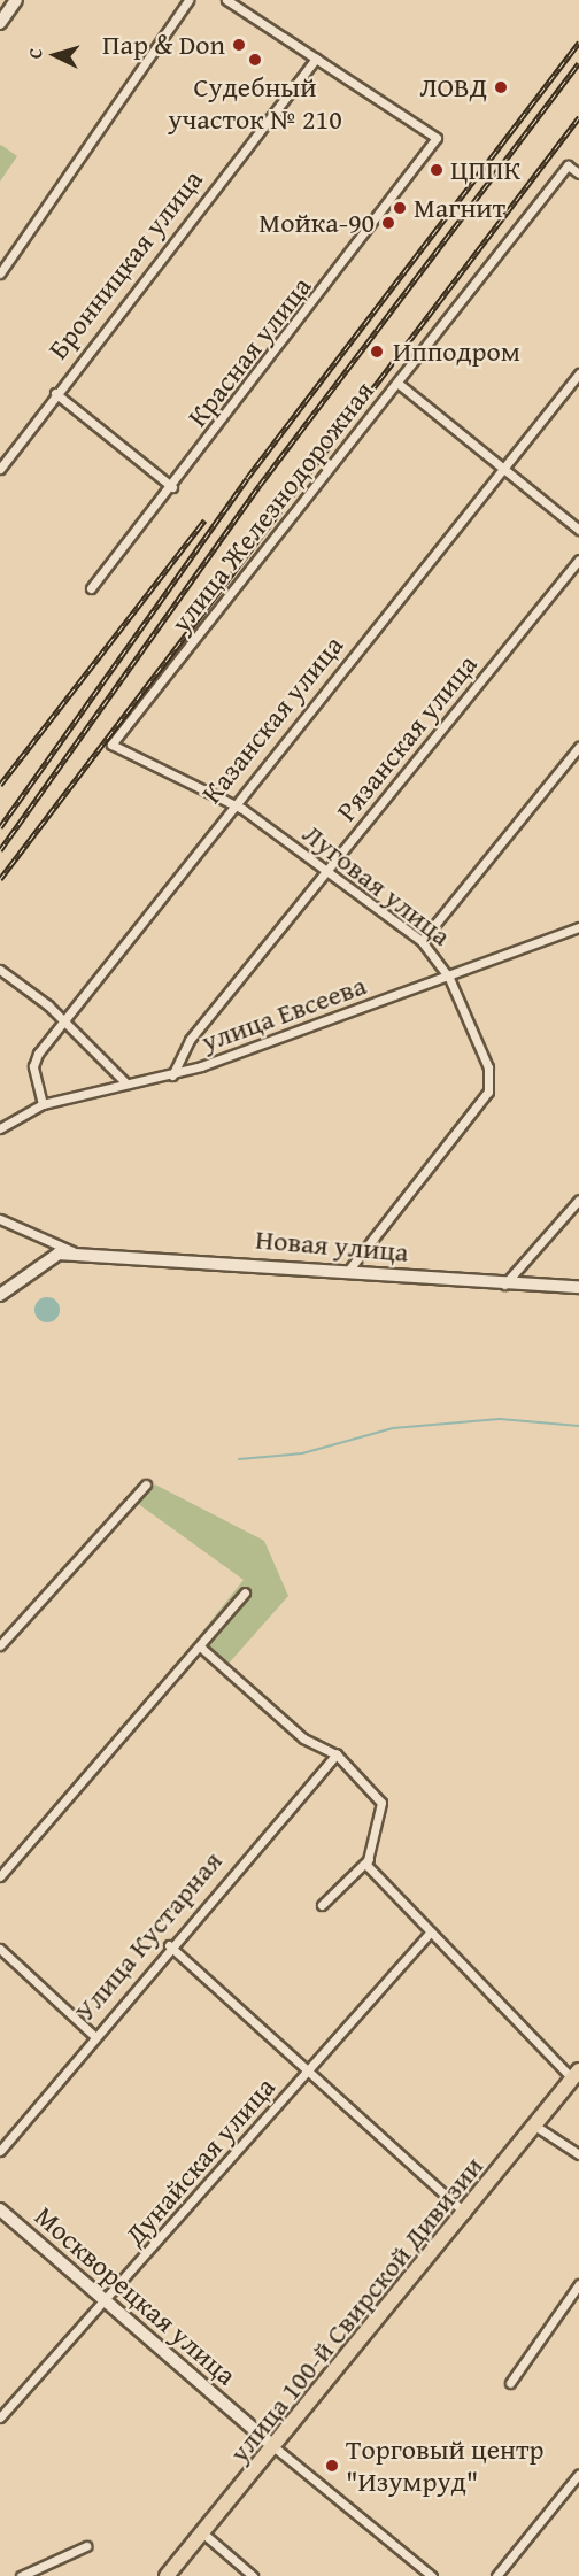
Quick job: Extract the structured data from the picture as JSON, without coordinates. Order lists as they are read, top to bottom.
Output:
{
  "streets": {
    "main road": ["улица 100-й Свирской Дивизии"],
    "street": [
      "Бронницкая улица",
      "Красная улица",
      "улица Железнодорожная",
      "Казанская улица",
      "Рязанская улица",
      "Луговая улица",
      "улица Евсеева",
      "Новая улица",
      "Улица Кустарная",
      "Дунайская улица",
      "Москворецкая улица"
    ]
  },
  "crossings": [
    ["Бронницкая улица", "Красная улица"],
    ["улица Железнодорожная", "Луговая улица"],
    ["Казанская улица", "Луговая улица"],
    ["Казанская улица", "улица Евсеева"],
    ["Рязанская улица", "Луговая улица"],
    ["Рязанская улица", "улица Евсеева"],
    ["Луговая улица", "улица Евсеева"],
    ["Луговая улица", "Новая улица"],
    ["Дунайская улица", "Москворецкая улица"],
    ["Москворецкая улица", "улица 100-й Свирской Дивизии"]
  ],
  "places": [
    "Пар & Don",
    "Судебный участок № 210",
    "ЛОВД",
    "ЦППК",
    "Магнит",
    "Мойка-90",
    "Ипподром",
    "Торговый центр \"Изумруд\""
  ],
  "north": "left"
}
